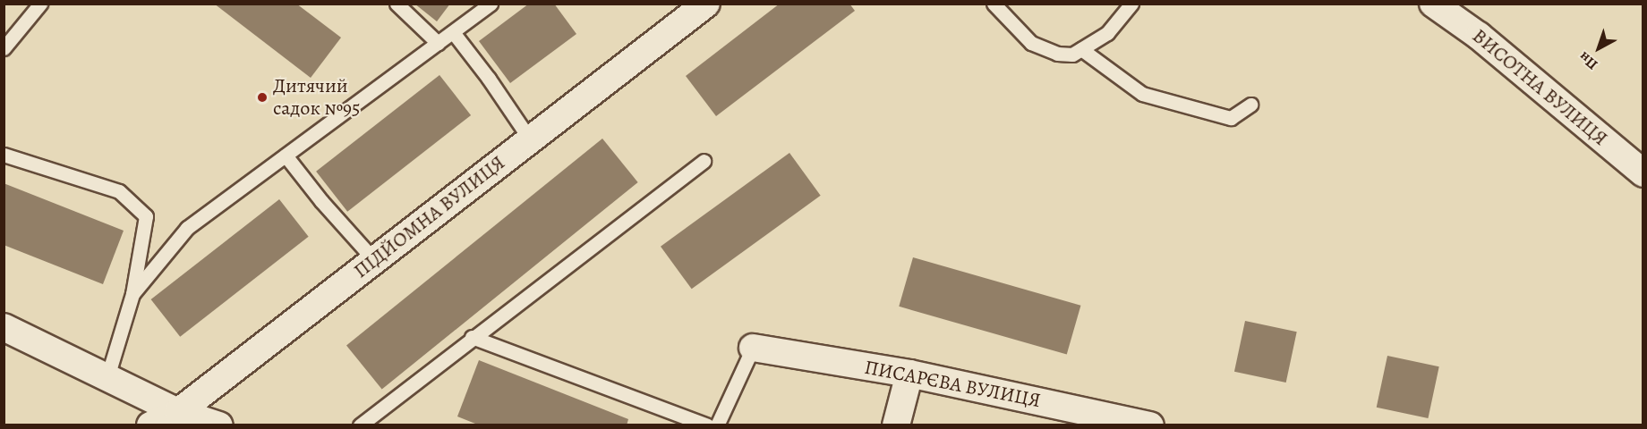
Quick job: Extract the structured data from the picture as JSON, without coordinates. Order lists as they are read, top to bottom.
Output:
{
  "streets": {
    "street": ["ВИСОТНА ВУЛИЦЯ", "ПІДЙОМНА ВУЛИЦЯ", "ПИСАРЄВА ВУЛИЦЯ"]
  },
  "places": ["Дитячий садок №95"],
  "north": "bottom left"
}
